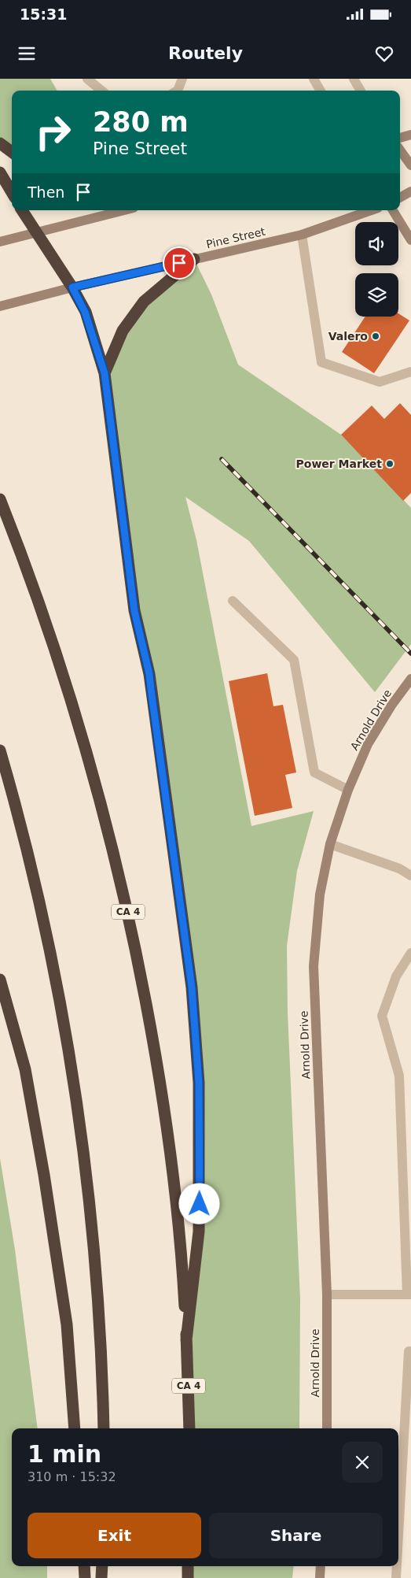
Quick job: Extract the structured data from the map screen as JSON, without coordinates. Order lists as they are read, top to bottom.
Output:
{
  "streets": {
    "highway": ["CA 4"],
    "street": ["Pine Street", "Arnold Drive"]
  },
  "places": ["Valero", "Power Market"],
  "page": {
    "status": "15:31",
    "header": "Routely",
    "turn": ["280 m", "Pine Street"],
    "then": "Then",
    "heading": ["1 min", "310 m · 15:32"],
    "buttons": ["Exit", "Share"]
  }
}
